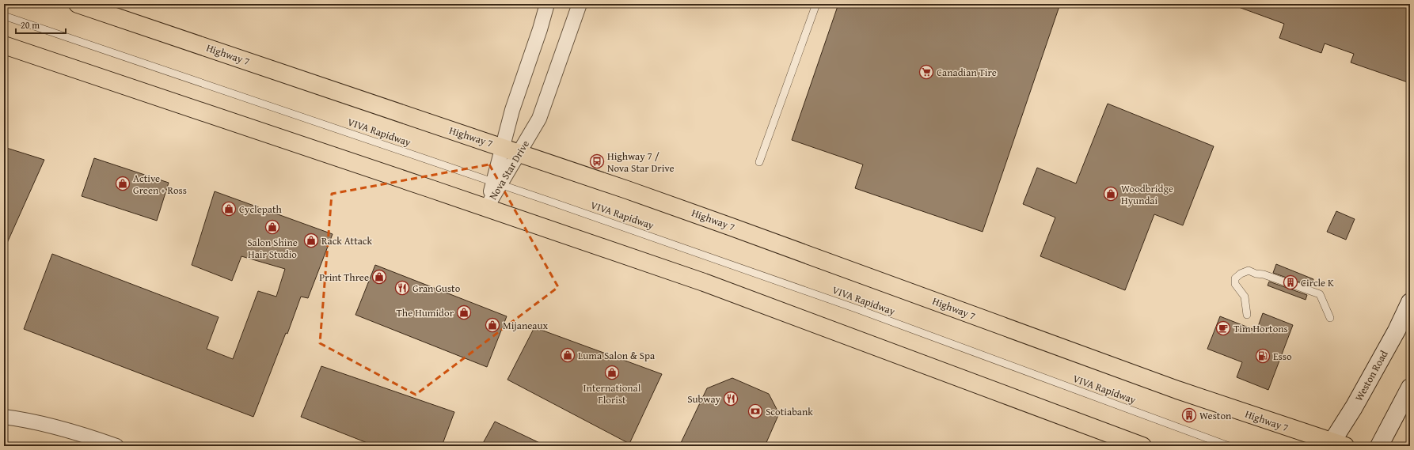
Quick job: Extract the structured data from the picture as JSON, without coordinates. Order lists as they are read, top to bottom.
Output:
{
  "streets": {
    "main road": ["Highway 7", "Weston Road"],
    "street": ["Nova Star Drive"],
    "lane": ["VIVA Rapidway"]
  },
  "crossings": [
    ["Highway 7", "Nova Star Drive"],
    ["Highway 7", "Weston Road"],
    ["VIVA Rapidway", "Nova Star Drive"]
  ],
  "places": {
    "supermarket": ["Canadian Tire"],
    "bus stop": ["Highway 7 / Nova Star Drive"],
    "shop": [
      "Active Green + Ross",
      "Woodbridge Hyundai",
      "Cyclepath",
      "Salon Shine Hair Studio",
      "Rack Attack",
      "Print Three",
      "The Humidor",
      "Mijaneaux",
      "Luma Salon & Spa",
      "International Florist"
    ],
    "building": ["Circle K", "Weston"],
    "restaurant": ["Gran Gusto", "Subway"],
    "cafe": ["Tim Hortons"],
    "fuel station": ["Esso"],
    "bank": ["Scotiabank"]
  },
  "scale_bar": "20 m"
}
